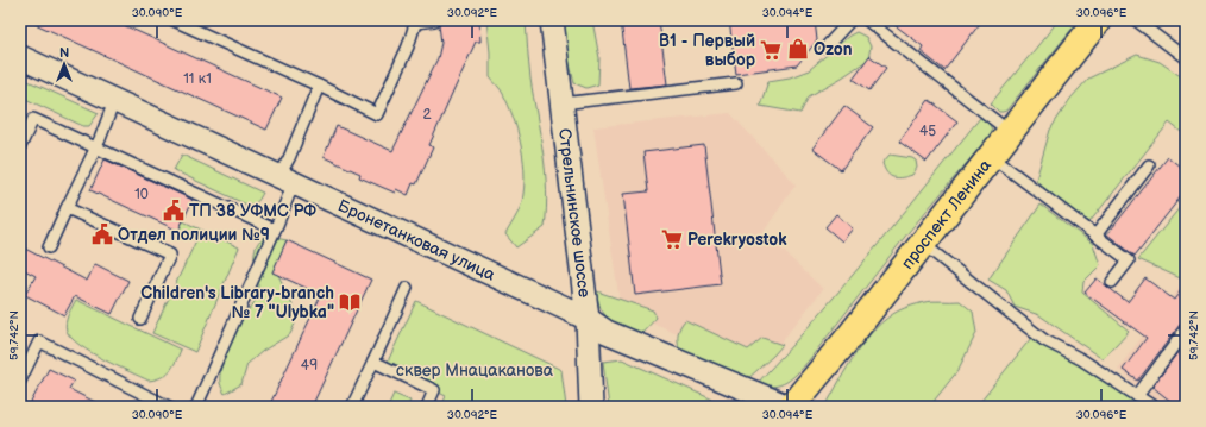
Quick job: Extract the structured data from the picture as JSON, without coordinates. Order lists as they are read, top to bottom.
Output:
{
  "streets": {
    "main road": ["проспект Ленина"],
    "street": ["Стрельнинское шоссе", "Бронетанковая улица"]
  },
  "crossings": [
    ["Стрельнинское шоссе", "Бронетанковая улица"],
    ["проспект Ленина", "Бронетанковая улица"]
  ],
  "parks": ["сквер Мнацаканова"],
  "places": {
    "shop": ["Ozon"],
    "supermarket": ["В1 - Первый выбор", "Perekryostok"],
    "public building": ["ТП 38 УФМС РФ", "Отдел полиции №9"],
    "library": ["Children's Library-branch № 7 \"Ulybka\""]
  },
  "house_numbers": [
    "11 к1",
    "2",
    "45",
    "10",
    "49"
  ],
  "north": "top",
  "coordinates": [
    "30.090°E",
    "30.092°E",
    "30.094°E",
    "30.096°E",
    "59.742°N"
  ]
}
